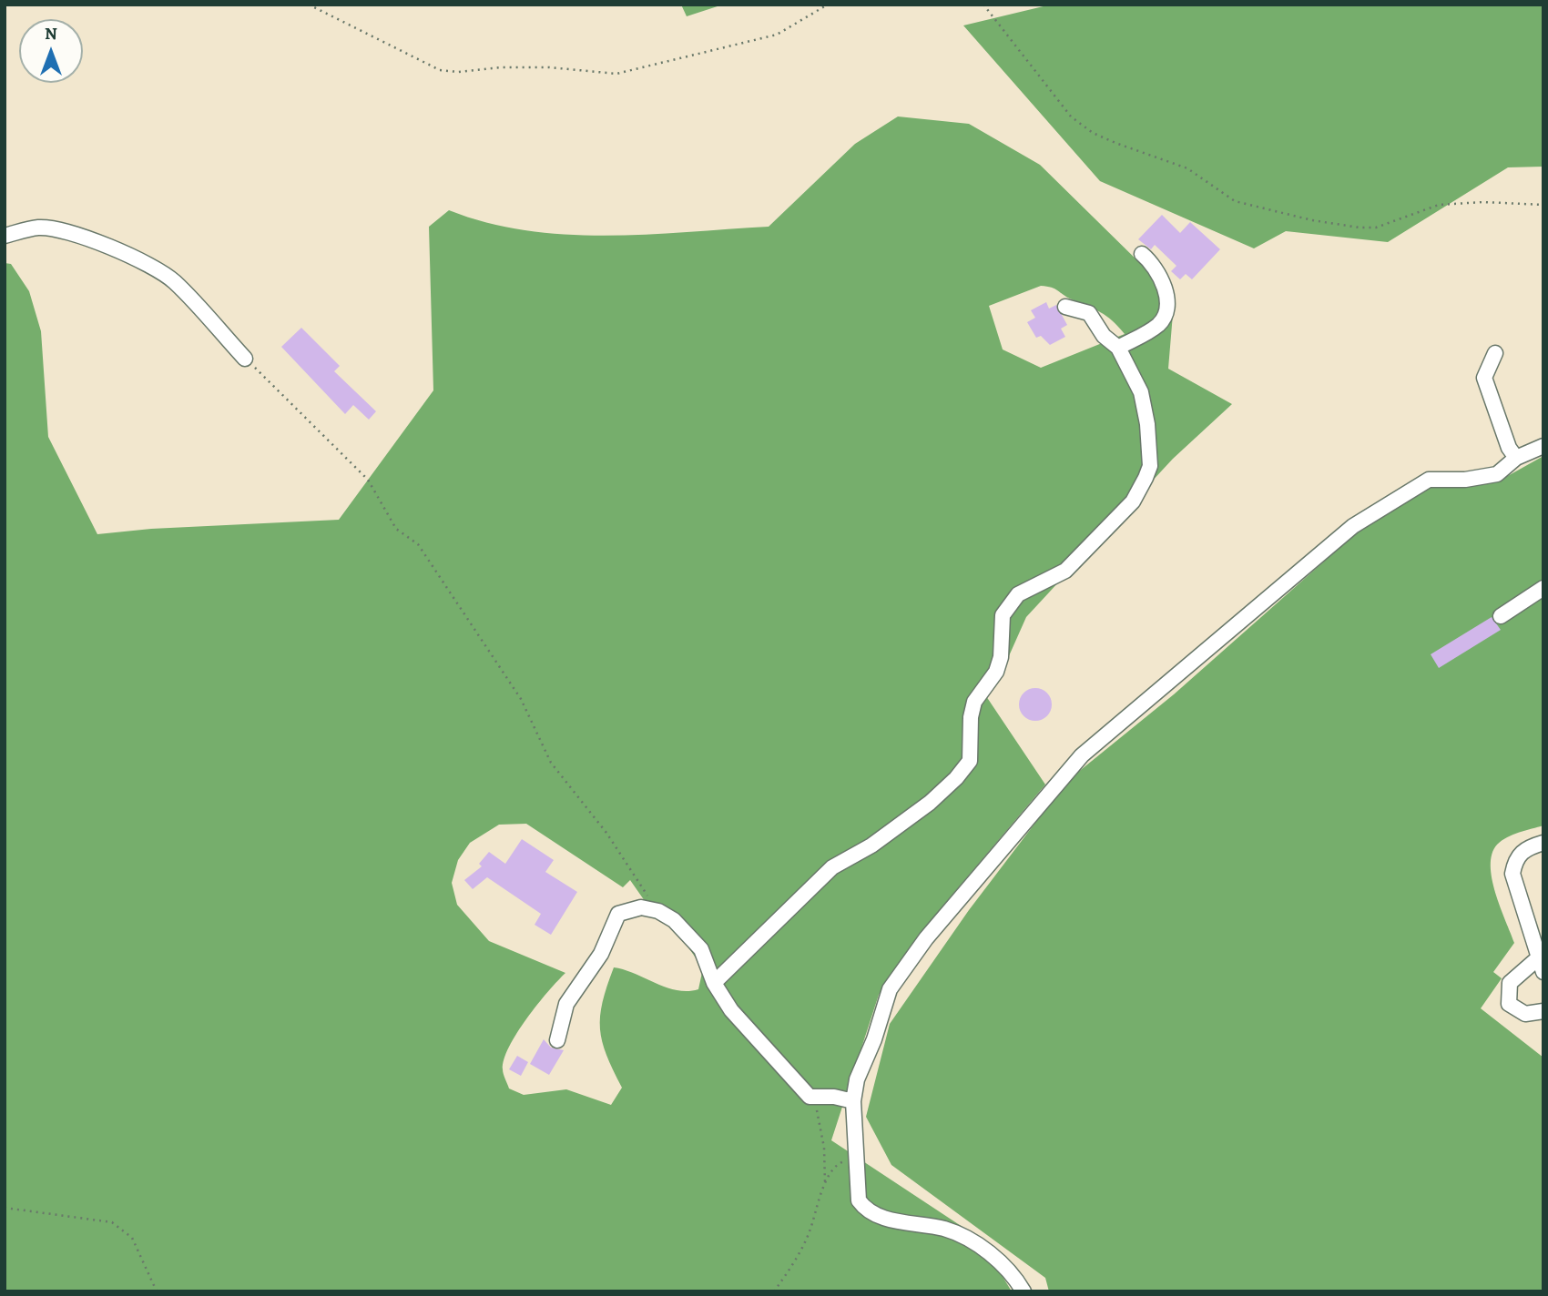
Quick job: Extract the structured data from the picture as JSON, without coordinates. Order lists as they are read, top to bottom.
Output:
{
  "north": "top"
}
